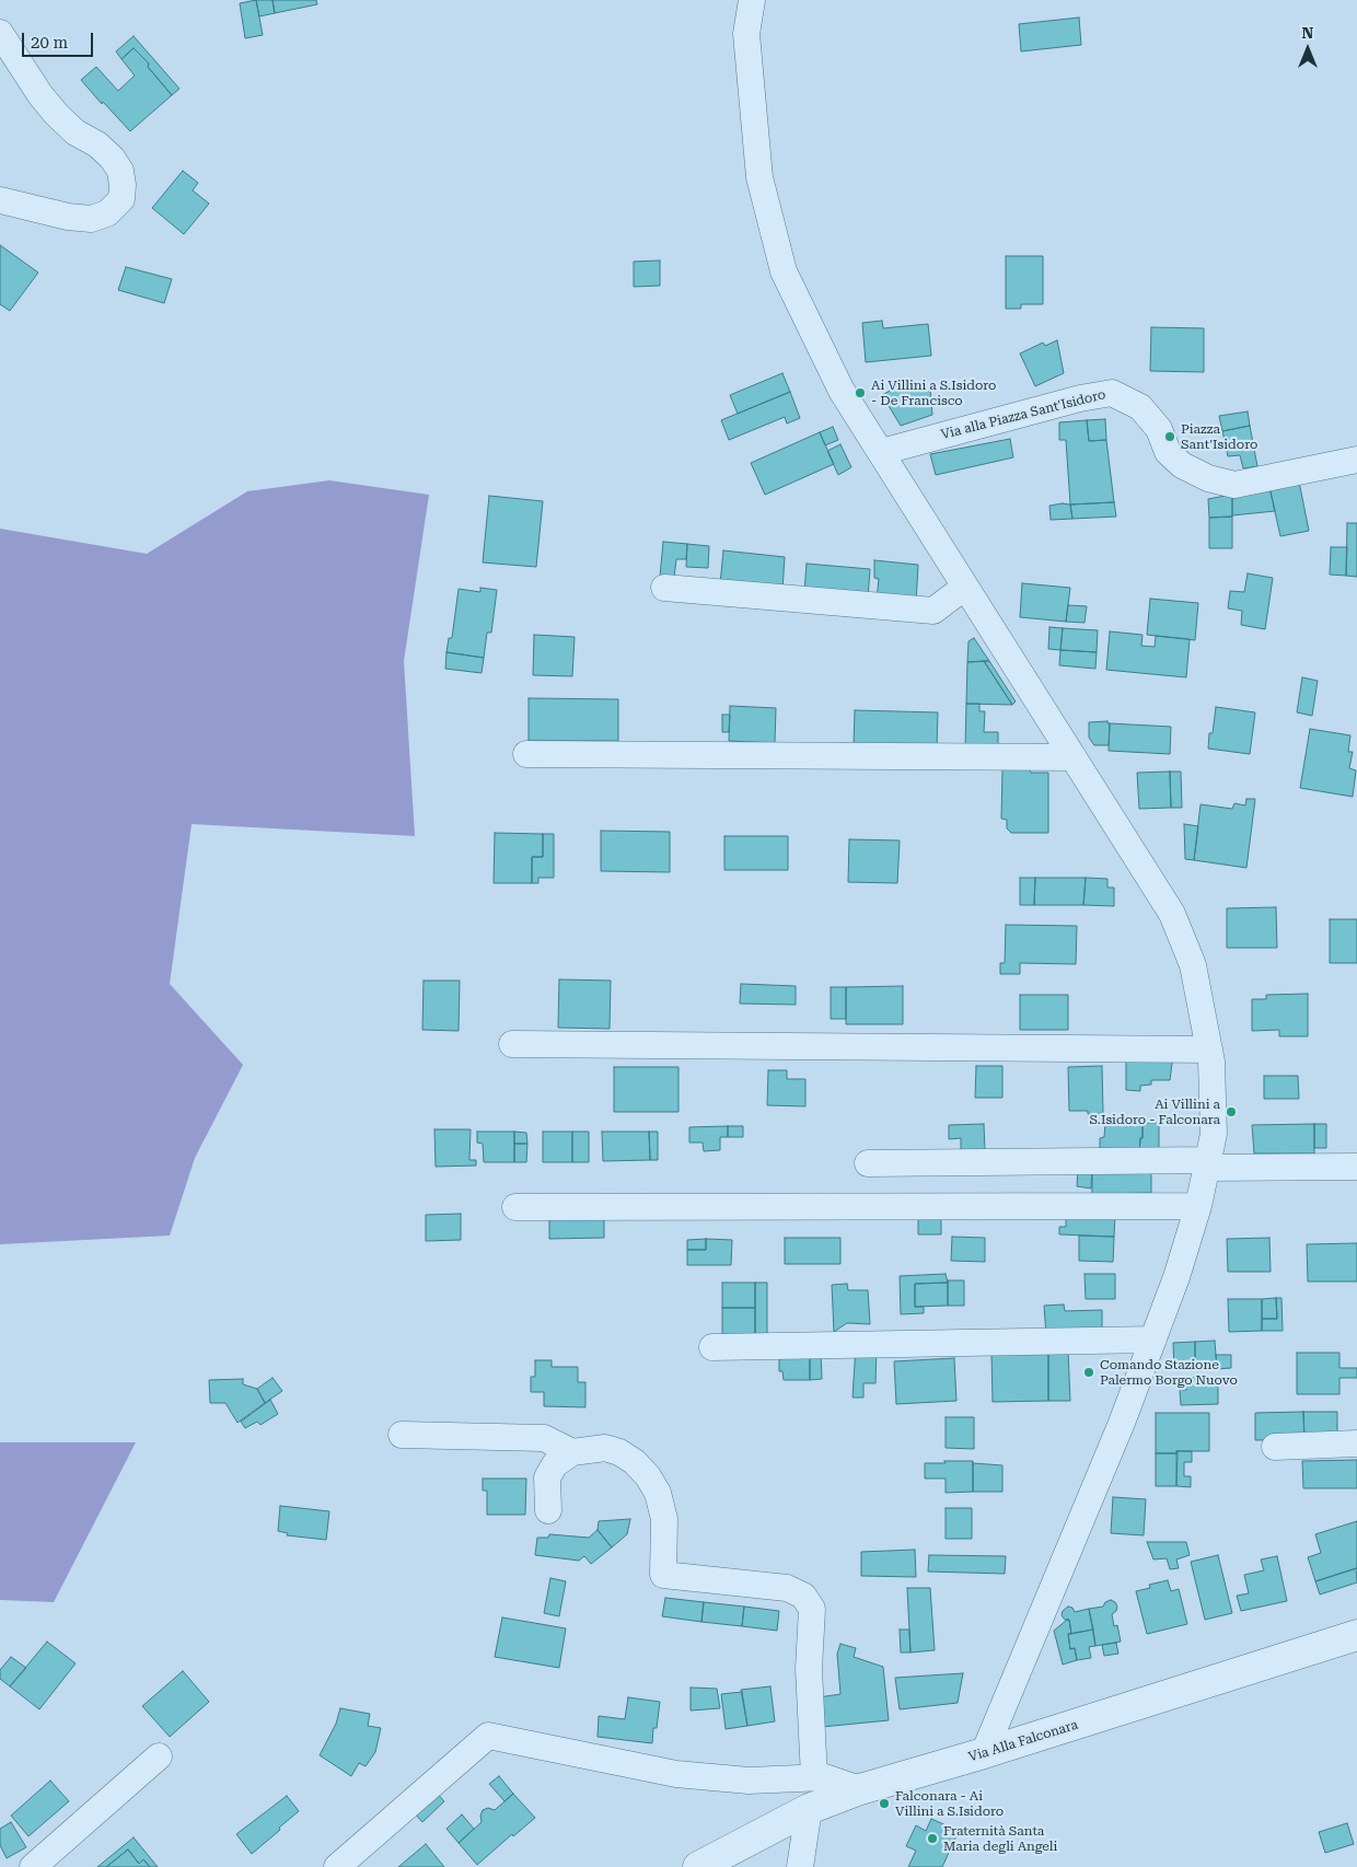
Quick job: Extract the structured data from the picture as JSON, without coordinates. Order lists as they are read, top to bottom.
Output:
{
  "streets": {
    "street": ["Via alla Piazza Sant'Isidoro", "Via Alla Falconara"]
  },
  "places": [
    "Ai Villini a S.Isidoro - De Francisco",
    "Piazza Sant'Isidoro",
    "Ai Villini a S.Isidoro - Falconara",
    "Comando Stazione Palermo Borgo Nuovo",
    "Falconara - Ai Villini a S.Isidoro",
    "Fraternità Santa Maria degli Angeli"
  ],
  "scale_bar": "20 m",
  "north": "top"
}
